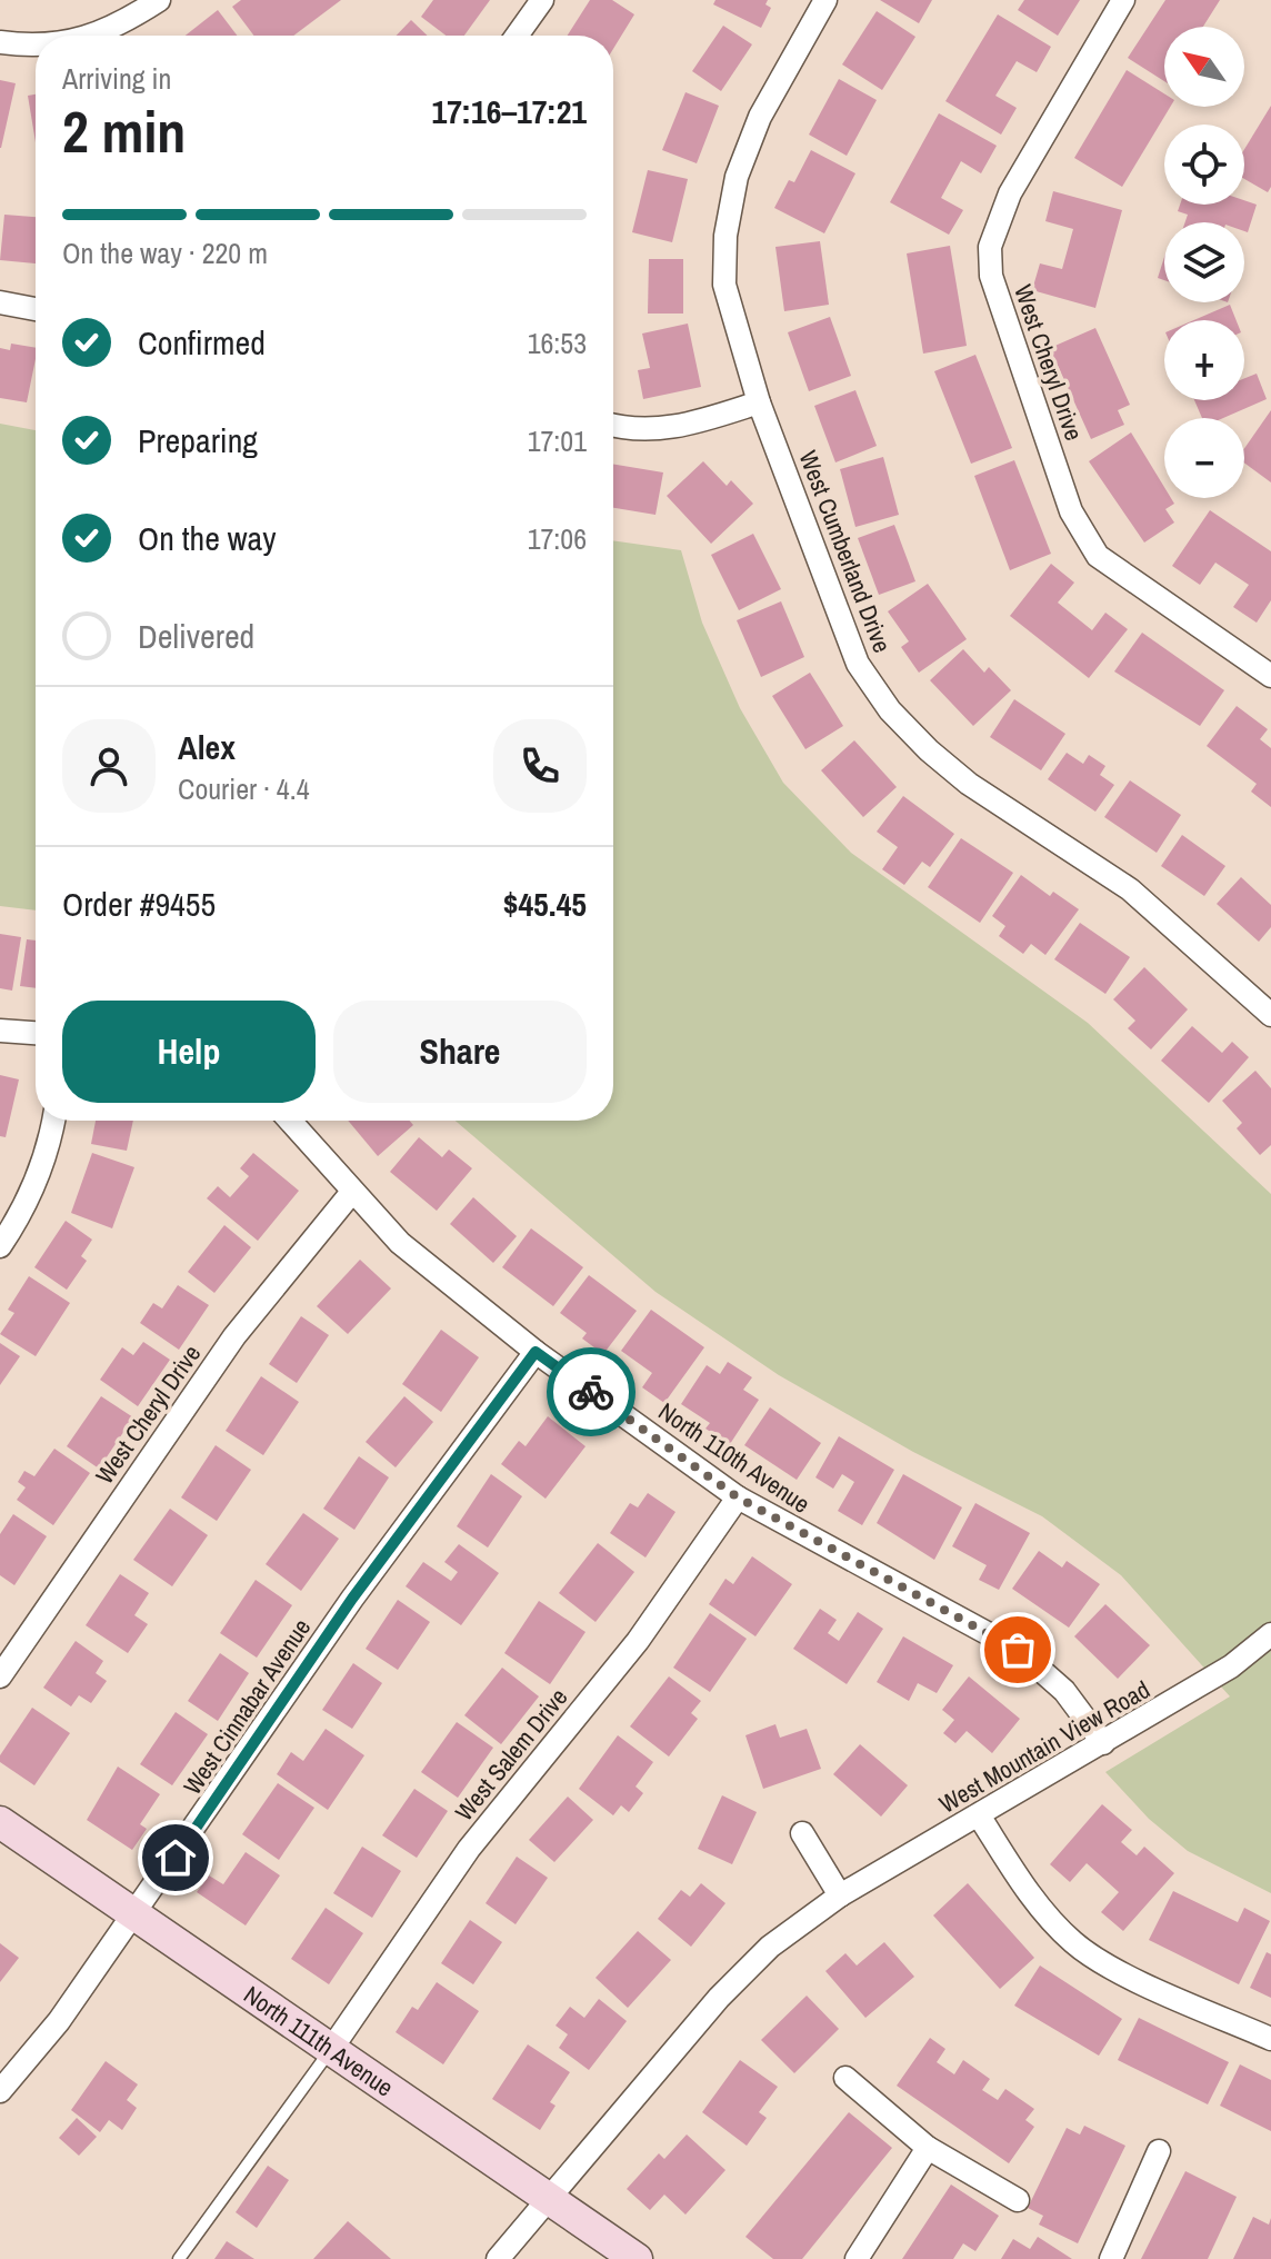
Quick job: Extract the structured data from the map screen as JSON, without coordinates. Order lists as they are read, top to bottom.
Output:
{
  "streets": {
    "street": [
      "West Cheryl Drive",
      "West Cumberland Drive",
      "North 110th Avenue",
      "West Cinnabar Avenue",
      "West Mountain View Road",
      "West Salem Drive",
      "North 111th Avenue"
    ]
  },
  "crossings": [
    ["West Cheryl Drive", "North 110th Avenue"],
    ["North 110th Avenue", "West Cinnabar Avenue"],
    ["North 110th Avenue", "West Mountain View Road"],
    ["North 110th Avenue", "West Salem Drive"],
    ["West Cinnabar Avenue", "North 111th Avenue"],
    ["West Mountain View Road", "North 111th Avenue"],
    ["West Salem Drive", "North 111th Avenue"]
  ],
  "north": "top left",
  "page": {
    "map_buttons": ["+", "−"],
    "heading": ["2 min", "Arriving in", "17:16–17:21"],
    "panel": [
      "Alex",
      "Courier · 4.4",
      "Order #9455",
      "$45.45"
    ],
    "bar": "On the way · 220 m",
    "list": [
      ["Confirmed", "16:53"],
      ["Preparing", "17:01"],
      ["On the way", "17:06"],
      "Delivered"
    ],
    "buttons": ["Help", "Share"]
  }
}
